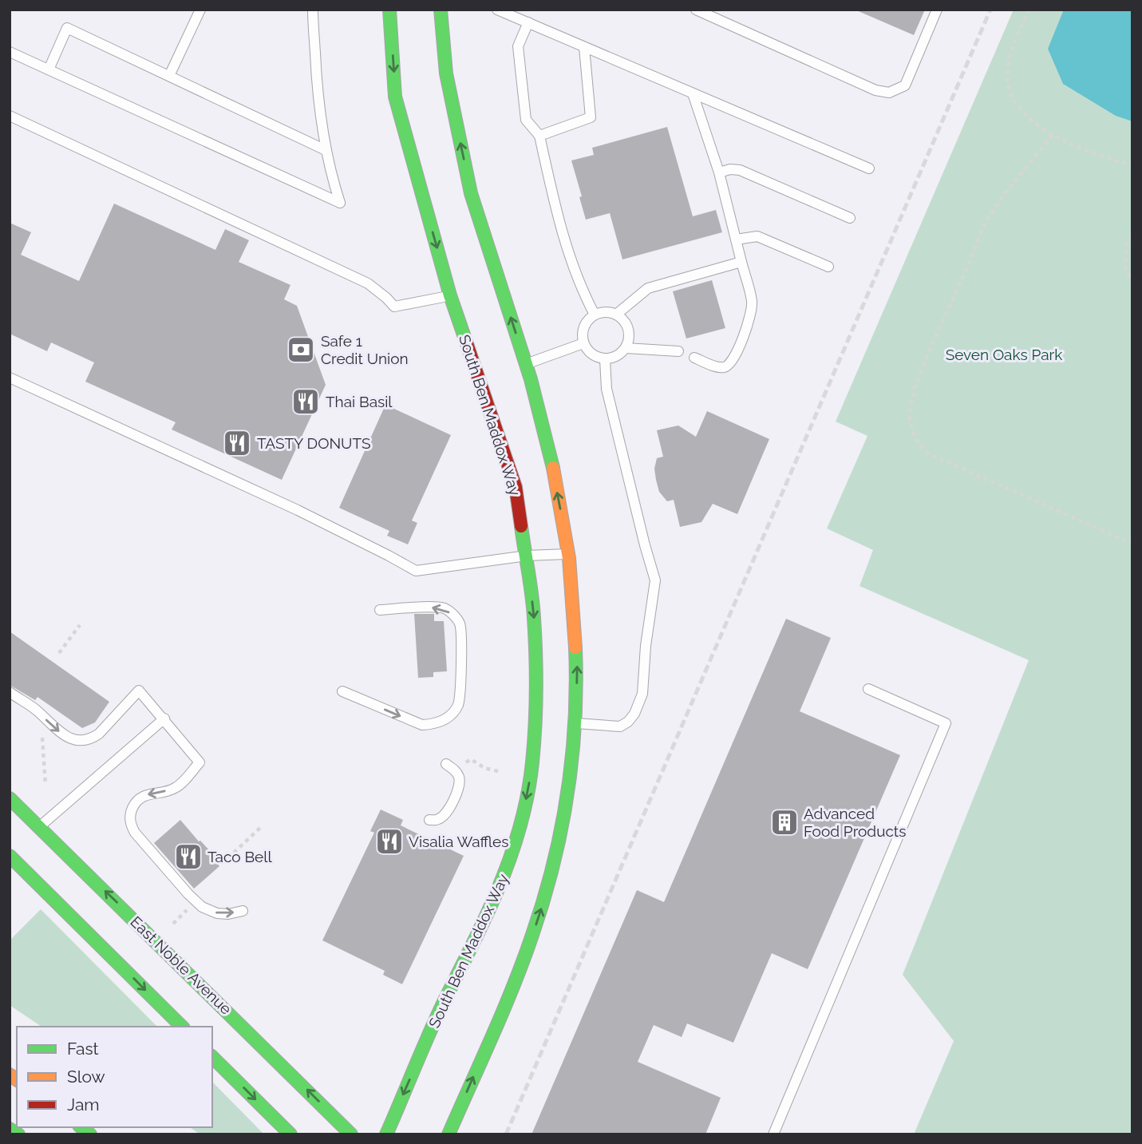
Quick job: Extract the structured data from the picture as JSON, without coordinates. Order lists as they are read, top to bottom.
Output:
{
  "streets": {
    "main road": ["South Ben Maddox Way", "East Noble Avenue"]
  },
  "parks": ["Seven Oaks Park"],
  "places": {
    "bank": ["Safe 1 Credit Union"],
    "restaurant": [
      "Thai Basil",
      "TASTY DONUTS",
      "Visalia Waffles",
      "Taco Bell"
    ],
    "building": ["Advanced Food Products"]
  },
  "legend": ["Fast", "Slow", "Jam"]
}
